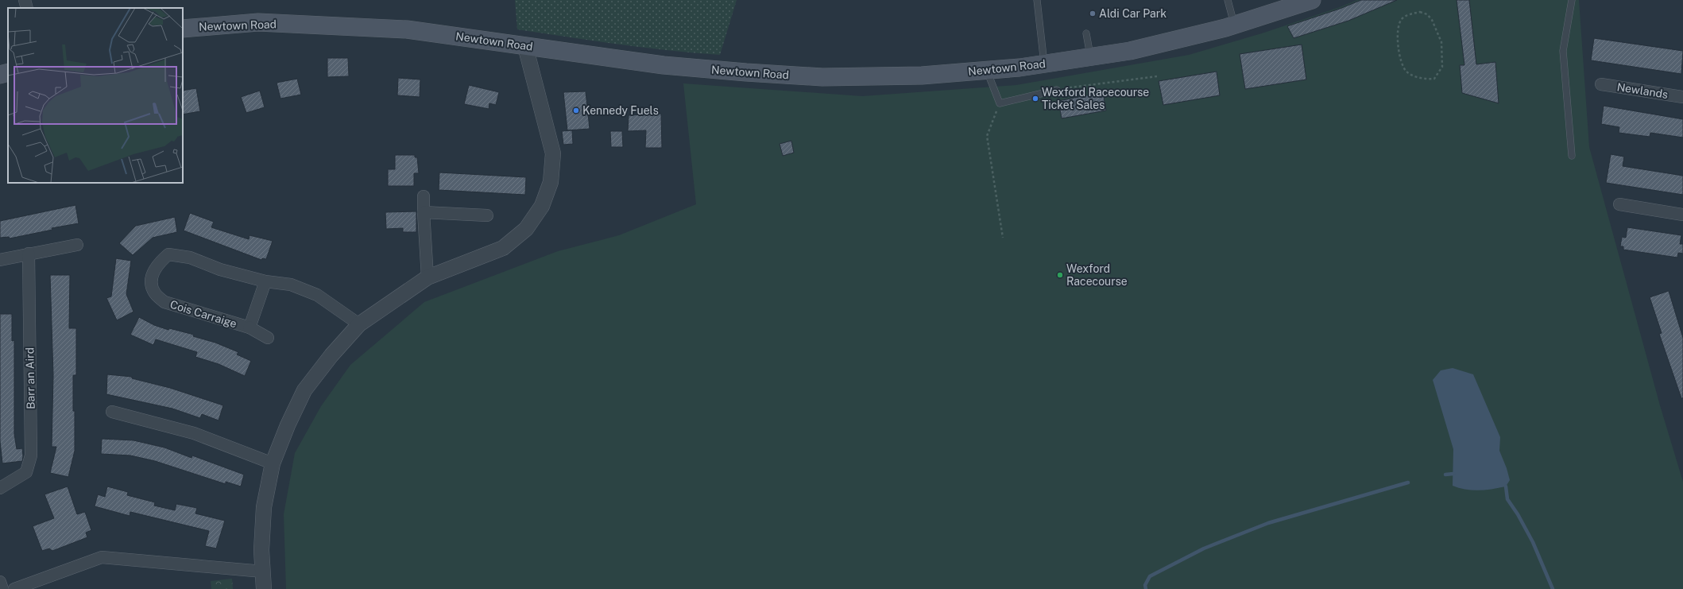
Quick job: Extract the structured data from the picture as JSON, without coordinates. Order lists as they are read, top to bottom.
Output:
{
  "streets": {
    "main road": ["Newtown Road"],
    "street": ["Newlands", "Cois Carraige", "Barr an Aird"]
  },
  "places": [
    "Aldi Car Park",
    "Wexford Racecourse Ticket Sales",
    "Kennedy Fuels",
    "Wexford Racecourse"
  ]
}
